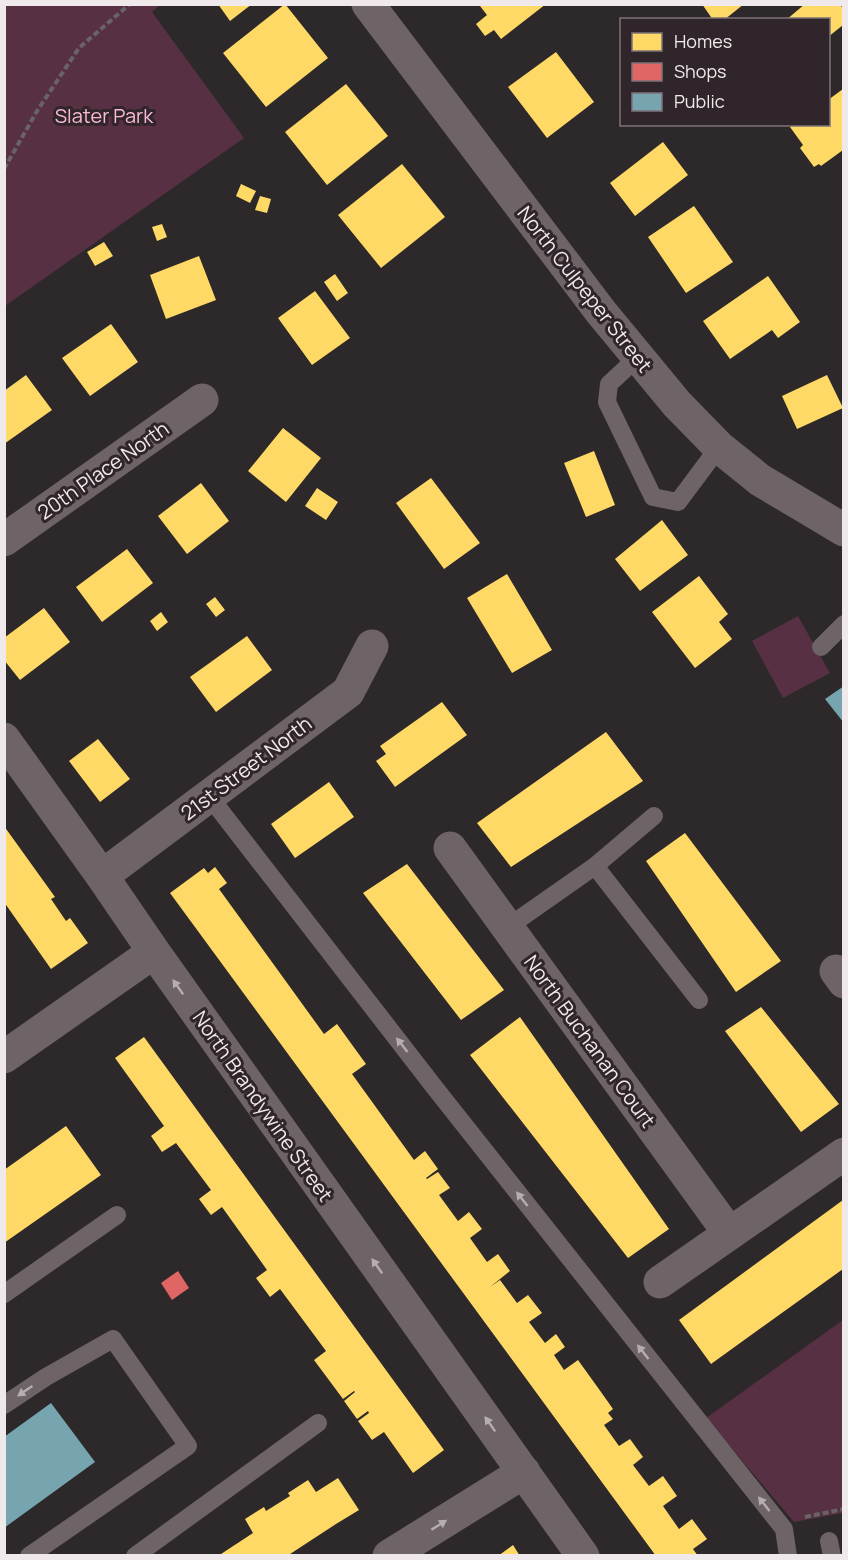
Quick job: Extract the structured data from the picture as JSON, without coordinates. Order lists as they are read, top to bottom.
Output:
{
  "streets": {
    "street": [
      "North Culpeper Street",
      "20th Place North",
      "21st Street North",
      "North Buchanan Court",
      "North Brandywine Street"
    ]
  },
  "crossings": [
    ["21st Street North", "North Brandywine Street"]
  ],
  "one_way": ["North Brandywine Street"],
  "parks": ["Slater Park"],
  "legend": ["Homes", "Shops", "Public"]
}
